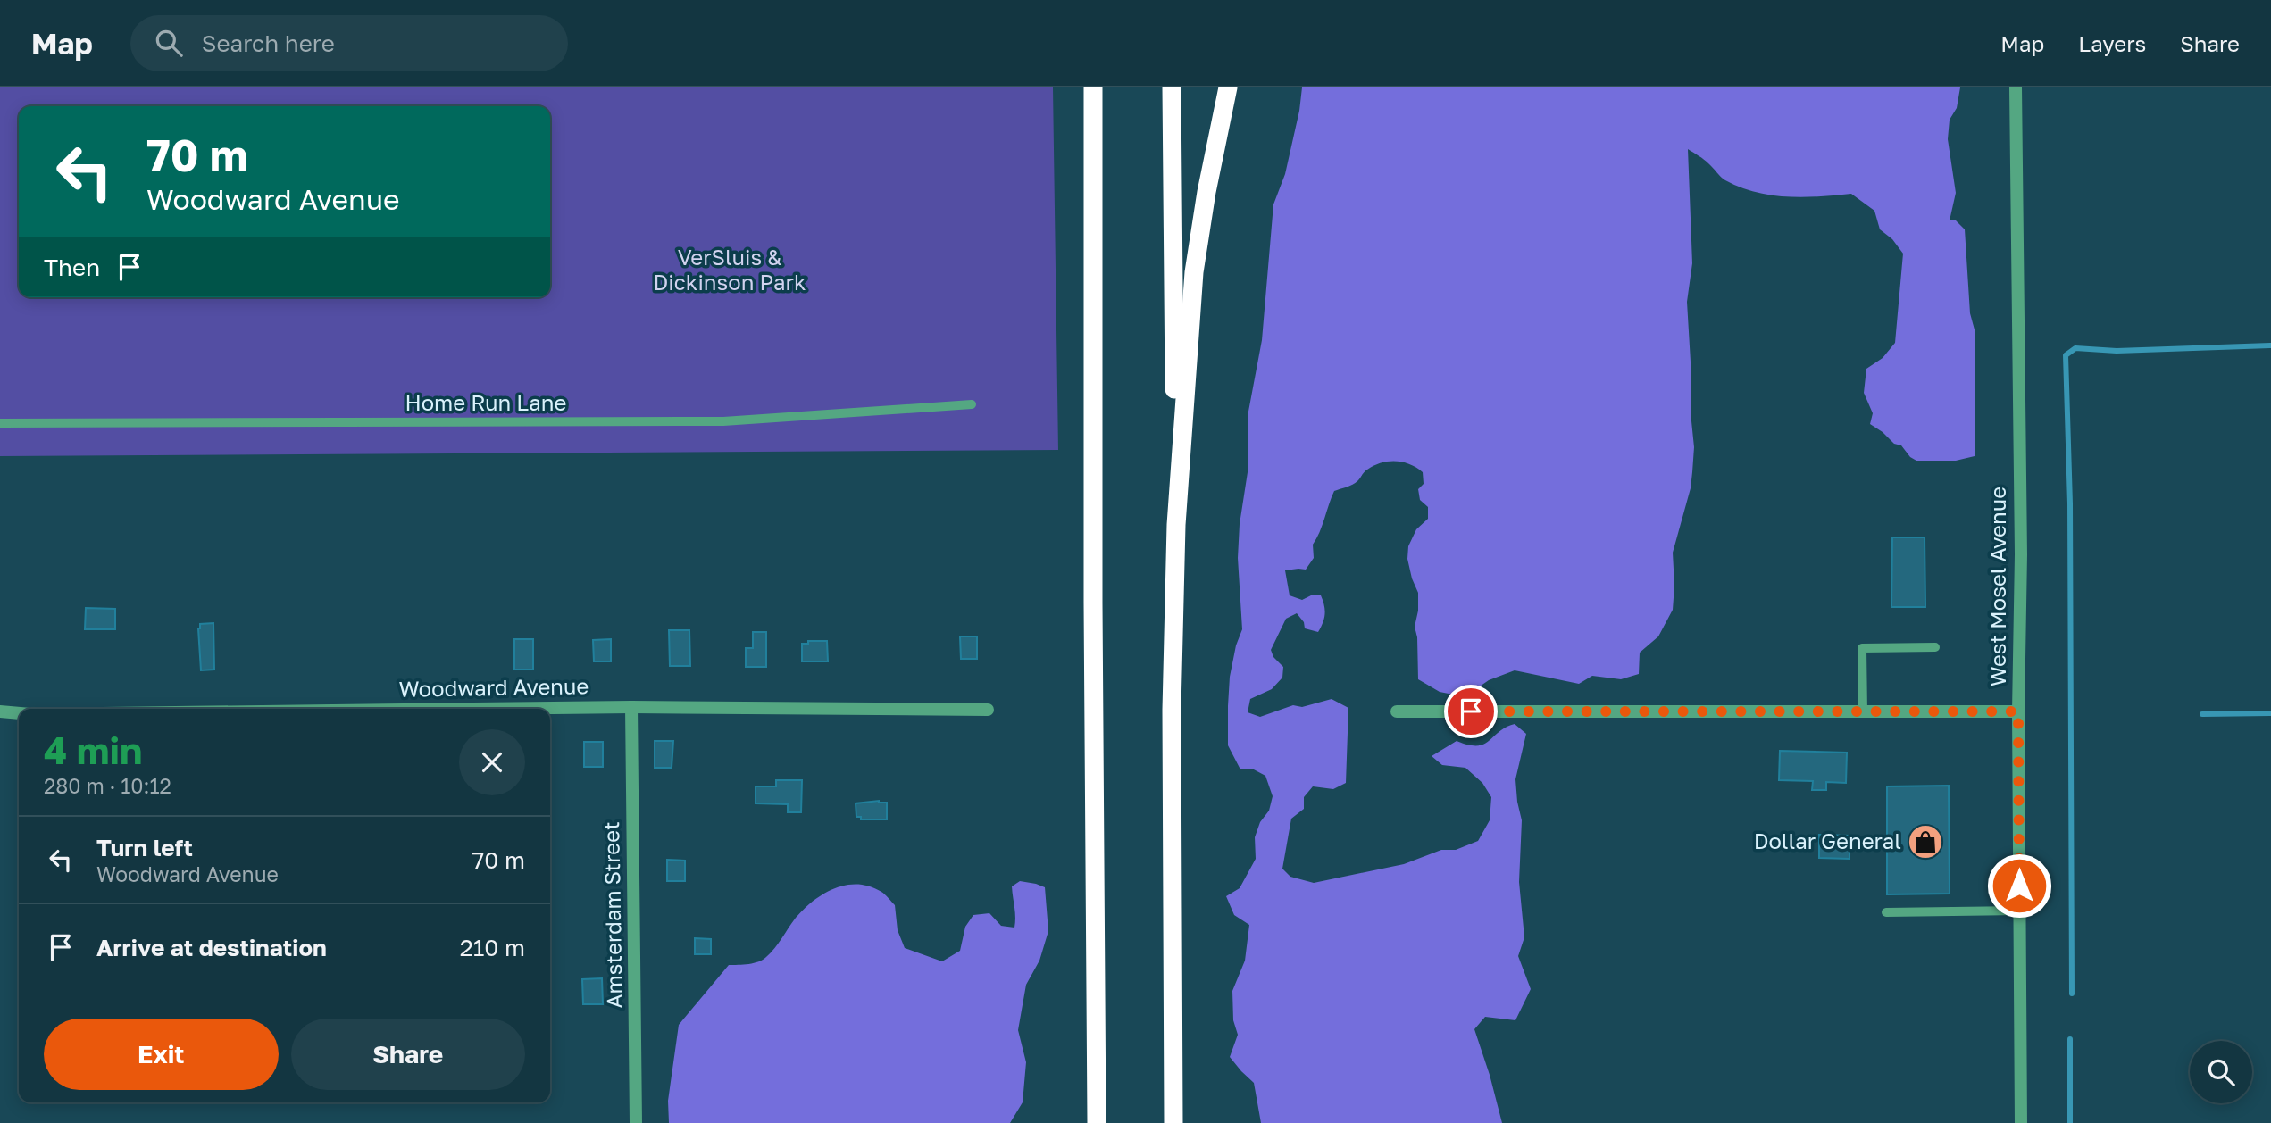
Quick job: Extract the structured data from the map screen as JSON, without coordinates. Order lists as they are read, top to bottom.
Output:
{
  "streets": {
    "street": ["West Mosel Avenue", "Woodward Avenue", "Amsterdam Street"],
    "lane": ["Home Run Lane"]
  },
  "crossings": [
    ["Woodward Avenue", "Amsterdam Street"]
  ],
  "parks": ["VerSluis & Dickinson Park"],
  "places": {
    "shop": ["Dollar General"]
  },
  "page": {
    "header": "Map",
    "search": "Search here",
    "nav": ["Map", "Layers", "Share"],
    "turn": ["70 m", "Woodward Avenue"],
    "then": "Then",
    "heading": ["4 min", "280 m · 10:12"],
    "list": [
      {
        "name": "Turn left",
        "note": "Woodward Avenue",
        "value": "70 m"
      },
      {
        "name": "Arrive at destination",
        "value": "210 m"
      }
    ],
    "buttons": ["Exit", "Share"]
  }
}
